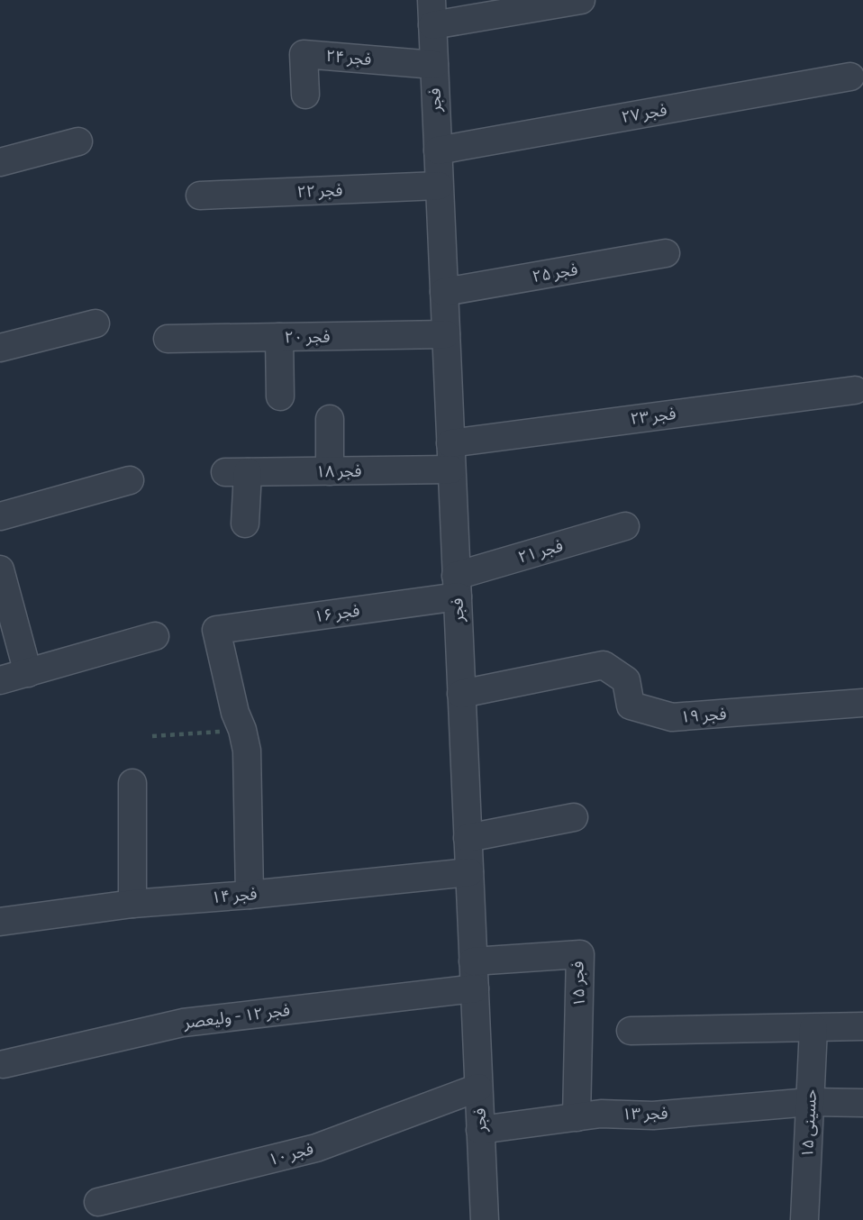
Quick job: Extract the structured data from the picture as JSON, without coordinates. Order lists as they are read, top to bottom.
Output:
{
  "streets": {
    "street": [
      "فجر ۲۴",
      "فجر",
      "فجر ۲۷",
      "فجر ۲۲",
      "فجر ۲۵",
      "فجر ۲۰",
      "فجر ۲۳",
      "فجر ۱۸",
      "فجر ۲۱",
      "فجر ۱۶",
      "فجر ۱۹",
      "فجر ۱۴",
      "فجر ۱۵",
      "فجر ۱۲ - ولیعصر",
      "فجر ۱۳",
      "حسینی ۱۵",
      "فجر ۱۰"
    ]
  },
  "crossings": [
    ["فجر ۲۴", "فجر"],
    ["فجر", "فجر ۲۷"],
    ["فجر", "فجر ۲۲"],
    ["فجر", "فجر ۲۵"],
    ["فجر", "فجر ۲۰"],
    ["فجر", "فجر ۲۳"],
    ["فجر", "فجر ۱۸"],
    ["فجر", "فجر ۲۱"],
    ["فجر", "فجر ۱۶"],
    ["فجر", "فجر ۱۹"],
    ["فجر", "فجر ۱۴"],
    ["فجر", "فجر ۱۵"],
    ["فجر", "فجر ۱۲ - ولیعصر"],
    ["فجر", "فجر ۱۳"],
    ["فجر", "فجر ۱۰"],
    ["فجر ۲۳", "فجر ۱۸"],
    ["فجر ۲۱", "فجر ۱۶"],
    ["فجر ۱۵", "فجر ۱۳"],
    ["فجر ۱۳", "حسینی ۱۵"]
  ]
}
